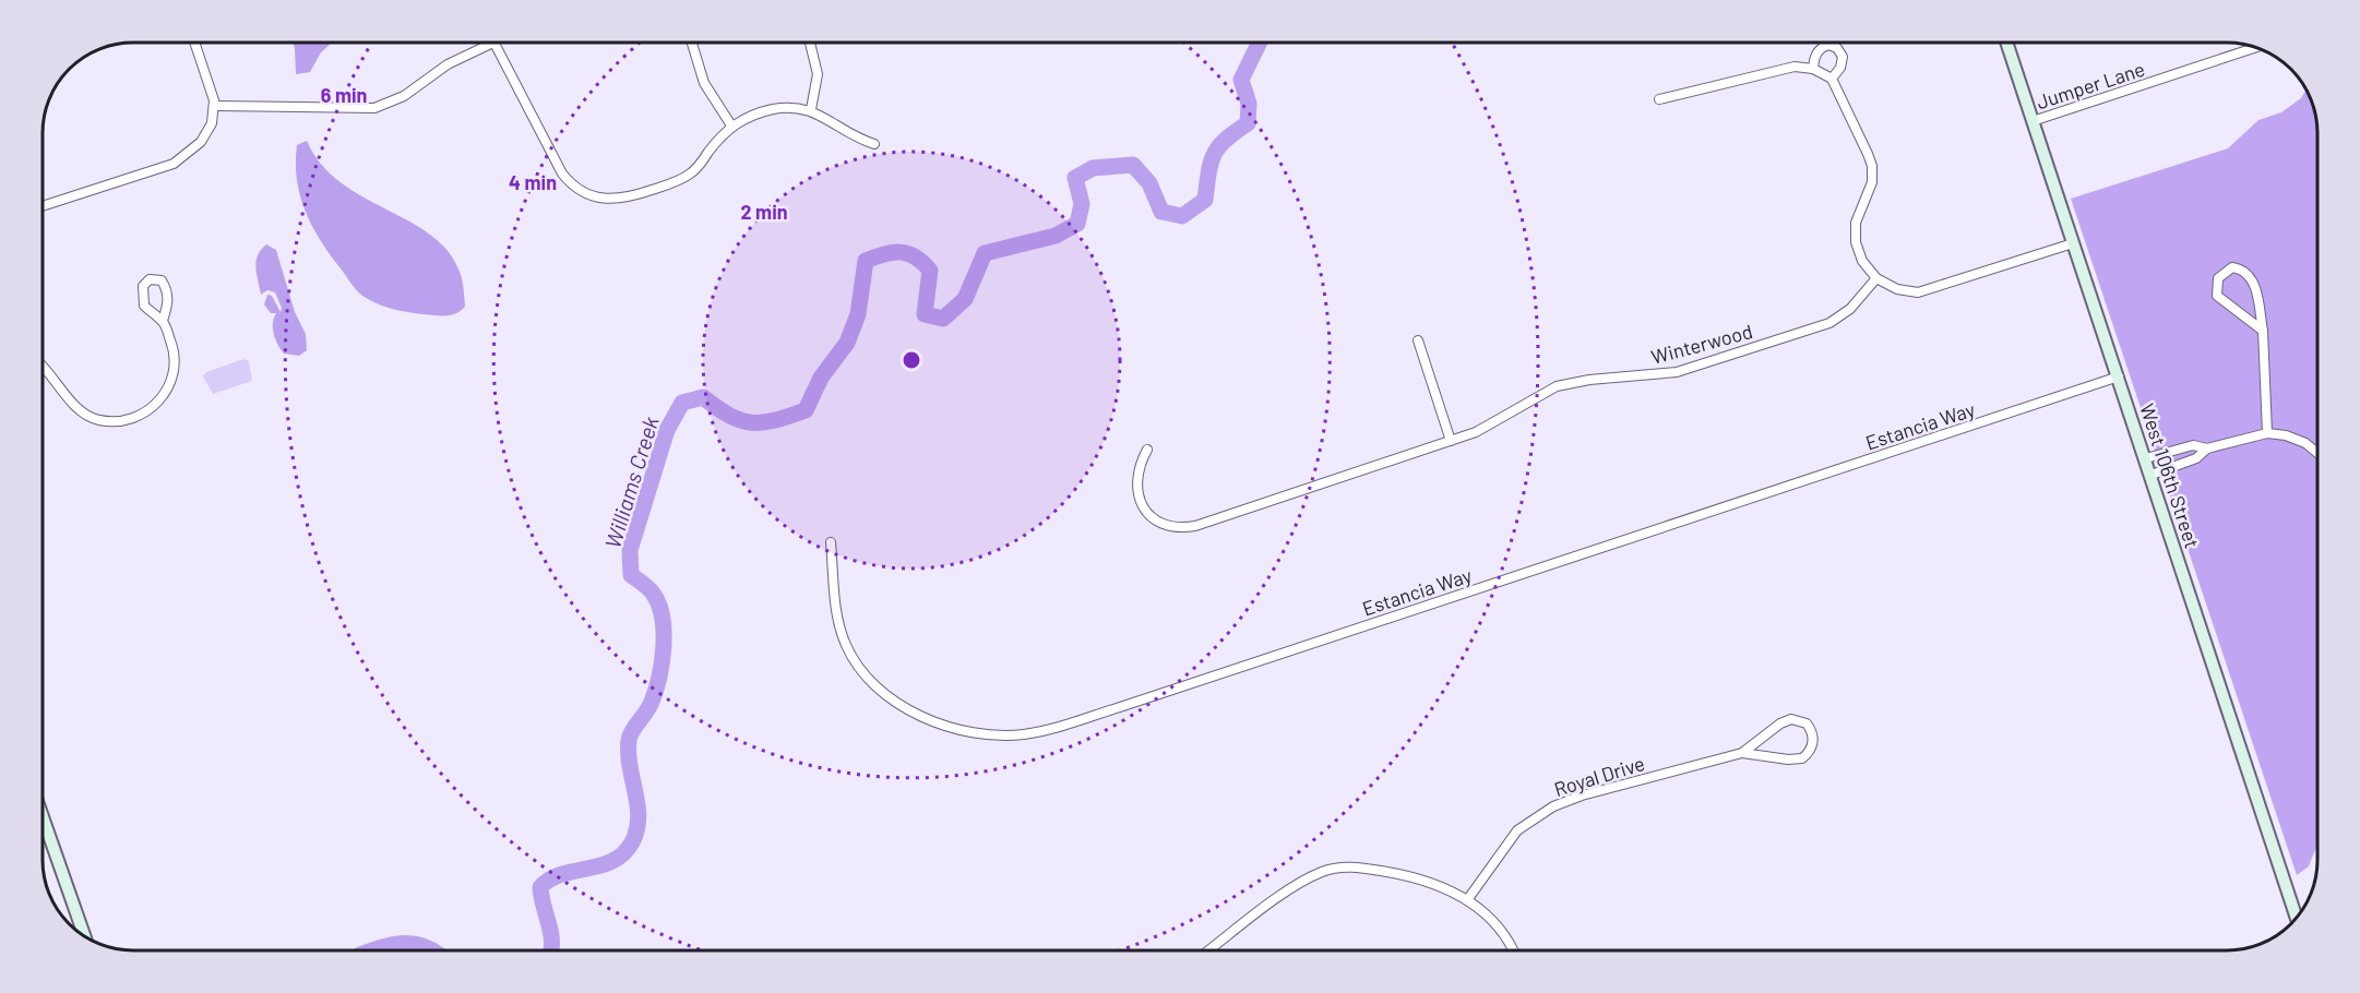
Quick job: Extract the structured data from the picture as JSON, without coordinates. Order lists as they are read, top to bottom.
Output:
{
  "streets": {
    "street": [
      "Jumper Lane",
      "Winterwood",
      "Estancia Way",
      "West 106th Street",
      "Royal Drive"
    ]
  },
  "crossings": [
    ["Jumper Lane", "West 106th Street"],
    ["Estancia Way", "West 106th Street"]
  ],
  "water": ["Williams Creek"],
  "rings": ["6 min", "4 min", "2 min"]
}
